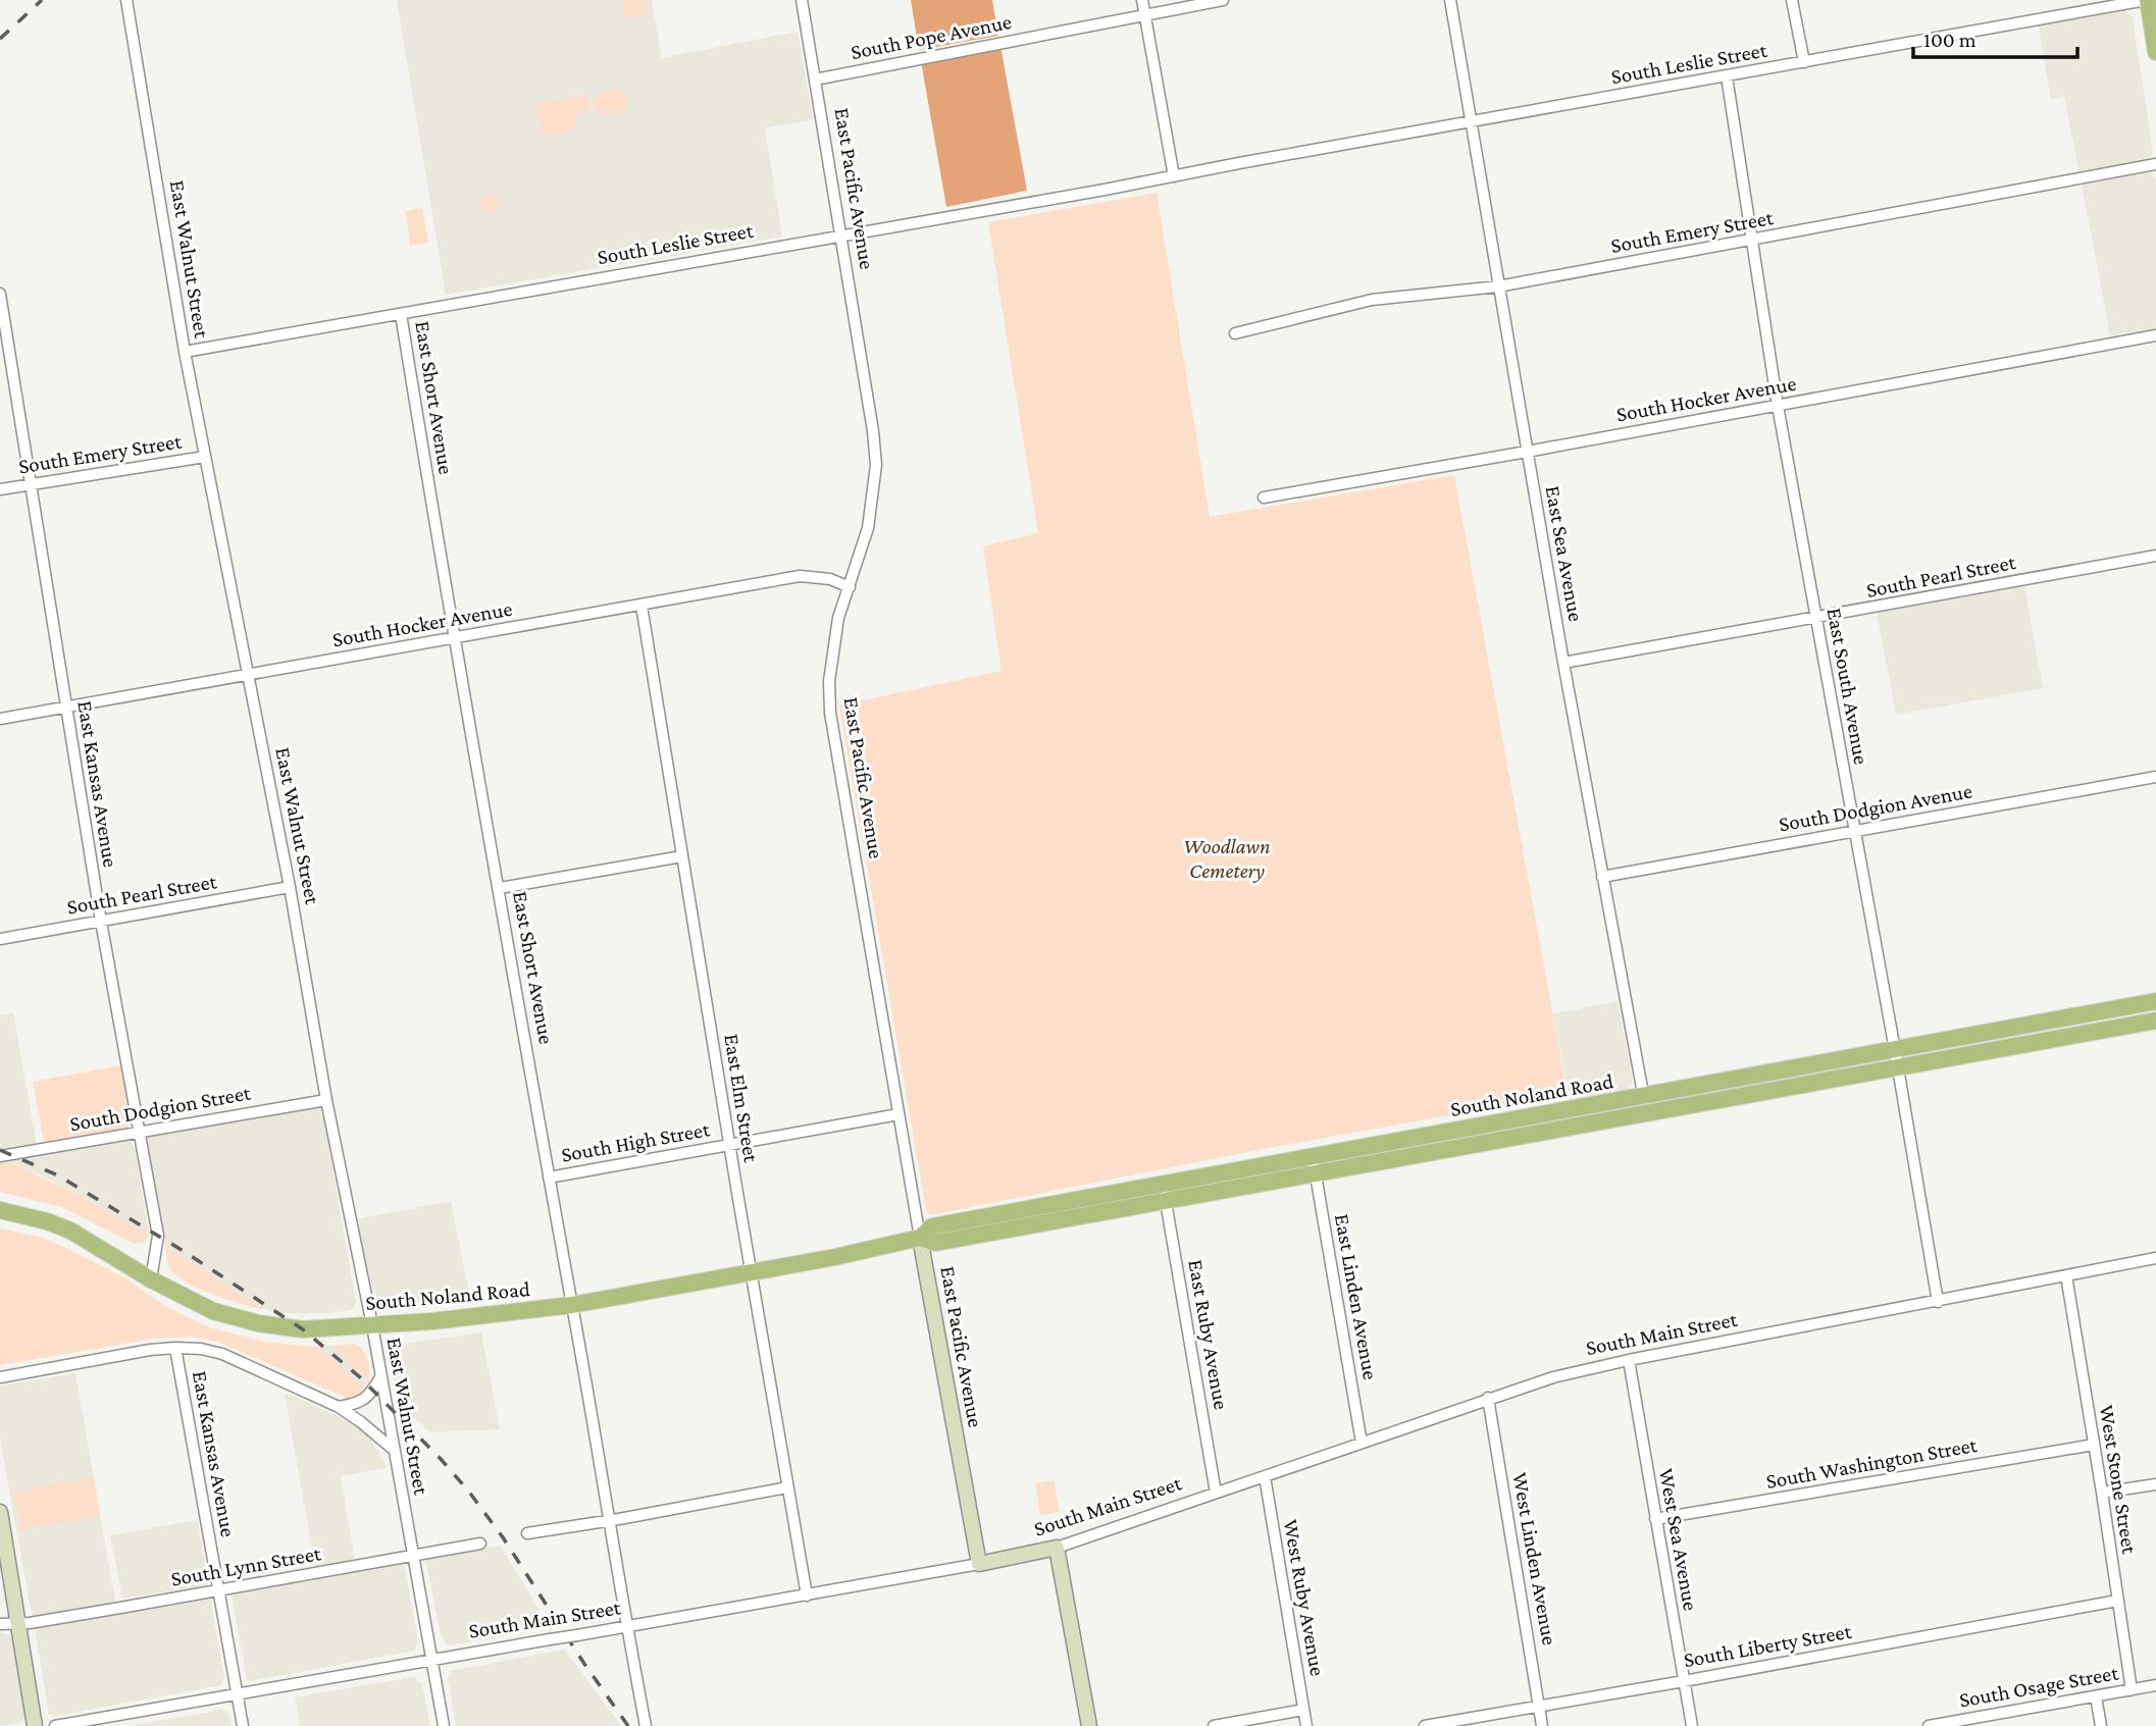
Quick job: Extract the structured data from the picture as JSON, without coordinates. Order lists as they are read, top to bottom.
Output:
{
  "streets": {
    "main road": ["South Noland Road"],
    "street": [
      "South Pope Avenue",
      "South Leslie Street",
      "East Pacific Avenue",
      "South Emery Street",
      "East Walnut Street",
      "East Short Avenue",
      "South Hocker Avenue",
      "East Sea Avenue",
      "South Pearl Street",
      "East South Avenue",
      "East Kansas Avenue",
      "South Dodgion Avenue",
      "East Elm Street",
      "South Dodgion Street",
      "South High Street",
      "East Linden Avenue",
      "South Main Street",
      "East Ruby Avenue",
      "South Washington Street",
      "West Stone Street",
      "West Sea Avenue",
      "West Linden Avenue",
      "South Lynn Street",
      "West Ruby Avenue",
      "South Liberty Street",
      "South Osage Street"
    ]
  },
  "crossings": [
    ["South Pope Avenue", "East Pacific Avenue"],
    ["South Leslie Street", "East Pacific Avenue"],
    ["South Leslie Street", "East Walnut Street"],
    ["South Leslie Street", "East Short Avenue"],
    ["South Leslie Street", "East Sea Avenue"],
    ["South Leslie Street", "East South Avenue"],
    ["East Pacific Avenue", "South Hocker Avenue"],
    ["East Pacific Avenue", "South Noland Road"],
    ["East Pacific Avenue", "South High Street"],
    ["East Pacific Avenue", "South Main Street"],
    ["South Emery Street", "East Walnut Street"],
    ["South Emery Street", "East Sea Avenue"],
    ["South Emery Street", "East South Avenue"],
    ["South Emery Street", "East Kansas Avenue"],
    ["East Walnut Street", "South Hocker Avenue"],
    ["East Walnut Street", "South Pearl Street"],
    ["East Walnut Street", "South Noland Road"],
    ["East Walnut Street", "South Dodgion Street"],
    ["East Walnut Street", "South Main Street"],
    ["East Walnut Street", "South Lynn Street"],
    ["East Short Avenue", "South Hocker Avenue"],
    ["East Short Avenue", "South Noland Road"],
    ["East Short Avenue", "South High Street"],
    ["East Short Avenue", "South Main Street"],
    ["South Hocker Avenue", "East Sea Avenue"],
    ["South Hocker Avenue", "East South Avenue"],
    ["South Hocker Avenue", "East Kansas Avenue"],
    ["South Hocker Avenue", "East Elm Street"],
    ["East Sea Avenue", "South Pearl Street"],
    ["East Sea Avenue", "South Dodgion Avenue"],
    ["East Sea Avenue", "South Noland Road"],
    ["South Pearl Street", "East South Avenue"],
    ["South Pearl Street", "East Kansas Avenue"],
    ["East South Avenue", "South Dodgion Avenue"],
    ["East South Avenue", "South Noland Road"],
    ["East South Avenue", "South Main Street"],
    ["East Kansas Avenue", "South Noland Road"],
    ["East Kansas Avenue", "South Dodgion Street"],
    ["East Kansas Avenue", "South Main Street"],
    ["East Kansas Avenue", "South Lynn Street"],
    ["South Noland Road", "East Elm Street"],
    ["South Noland Road", "East Linden Avenue"],
    ["South Noland Road", "East Ruby Avenue"],
    ["East Elm Street", "South High Street"],
    ["East Elm Street", "South Main Street"],
    ["East Linden Avenue", "South Main Street"],
    ["South Main Street", "East Ruby Avenue"],
    ["South Main Street", "West Stone Street"],
    ["South Main Street", "West Sea Avenue"],
    ["South Main Street", "West Linden Avenue"],
    ["South Main Street", "West Ruby Avenue"],
    ["South Washington Street", "West Stone Street"],
    ["South Washington Street", "West Sea Avenue"],
    ["West Stone Street", "South Liberty Street"],
    ["West Stone Street", "South Osage Street"],
    ["West Sea Avenue", "South Liberty Street"],
    ["West Linden Avenue", "South Liberty Street"]
  ],
  "parks": ["Woodlawn Cemetery"],
  "scale_bar": "100 m"
}
